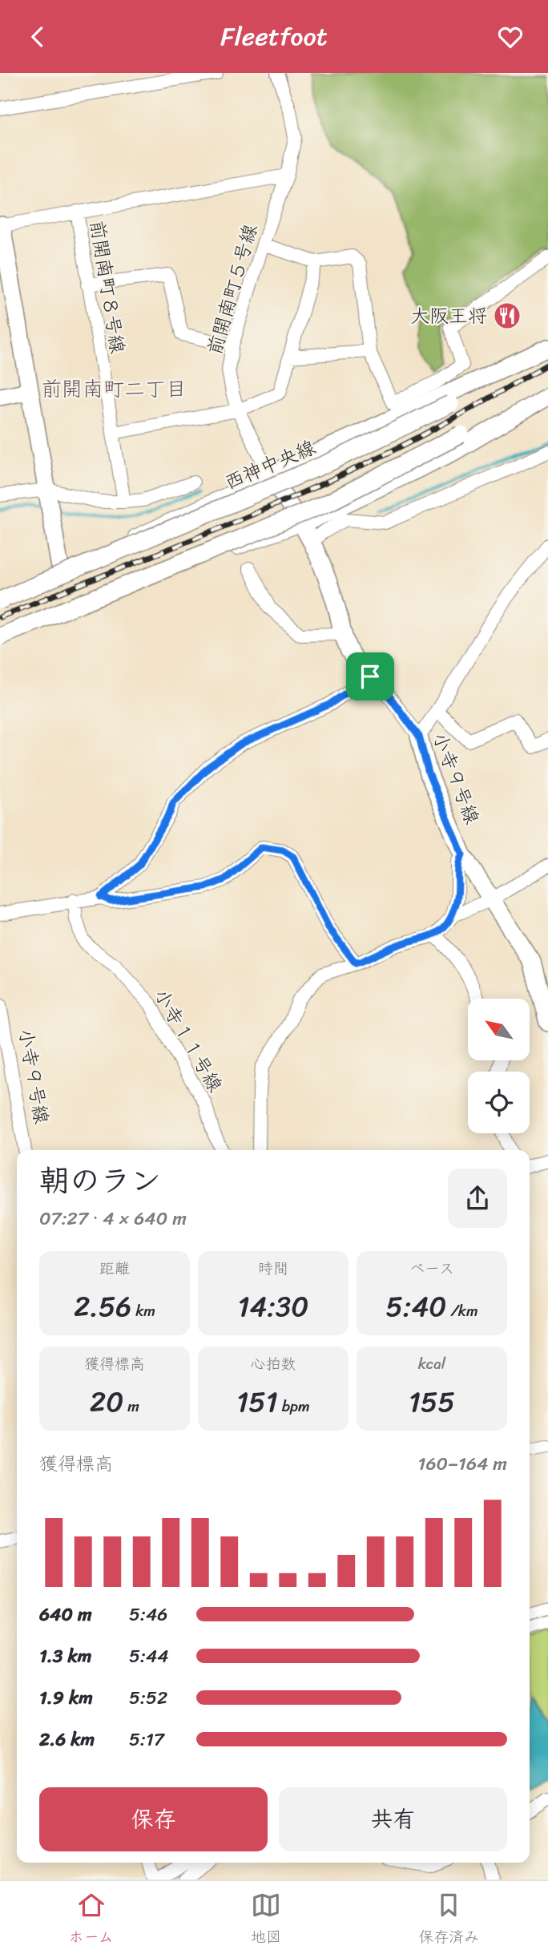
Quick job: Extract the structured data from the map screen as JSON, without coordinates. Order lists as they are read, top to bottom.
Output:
{
  "streets": {
    "street": [
      "前開南町８号線",
      "前開南町５号線",
      "西神中央線",
      "小寺９号線",
      "小寺１１号線"
    ]
  },
  "crossings": [
    ["前開南町５号線", "西神中央線"],
    ["前開南町５号線", "小寺９号線"],
    ["西神中央線", "小寺９号線"]
  ],
  "districts": ["前開南町二丁目"],
  "places": {
    "restaurant": ["大阪王将"]
  },
  "north": "top left",
  "page": {
    "header": "Fleetfoot",
    "heading": ["朝のラン", "07:27 · 4 × 640 m"],
    "stats": [
      ["距離", "2.56 km"],
      ["時間", "14:30"],
      ["ペース", "5:40 /km"],
      ["獲得標高", "20 m"],
      ["心拍数", "151 bpm"],
      ["kcal", "155"]
    ],
    "chart": ["獲得標高", "160–164 m"],
    "list": [
      {
        "name": "640 m",
        "note": "5:46"
      },
      {
        "name": "1.3 km",
        "note": "5:44"
      },
      {
        "name": "1.9 km",
        "note": "5:52"
      },
      {
        "name": "2.6 km",
        "note": "5:17"
      }
    ],
    "buttons": ["保存", "共有"],
    "tabs": ["ホーム", "地図", "保存済み"]
  }
}
